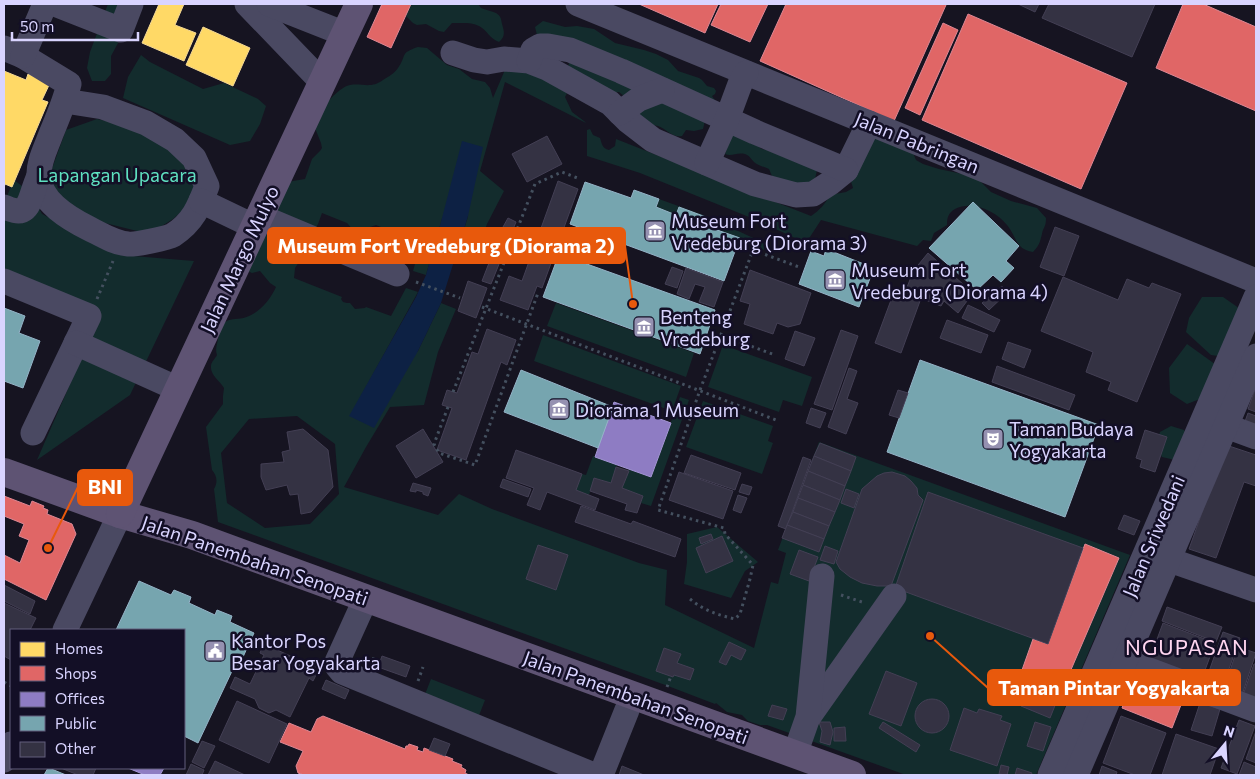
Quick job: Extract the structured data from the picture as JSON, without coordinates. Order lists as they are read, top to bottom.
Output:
{
  "streets": {
    "main road": ["Jalan Margo Mulyo", "Jalan Panembahan Senopati"],
    "street": ["Jalan Pabringan", "Jalan Sriwedani"]
  },
  "crossings": [
    ["Jalan Margo Mulyo", "Jalan Panembahan Senopati"]
  ],
  "districts": ["NGUPASAN"],
  "parks": ["Lapangan Upacara"],
  "places": {
    "museum": [
      "Museum Fort Vredeburg (Diorama 3)",
      "Museum Fort Vredeburg (Diorama 4)",
      "Benteng Vredeburg",
      "Diorama 1 Museum"
    ],
    "other": ["Museum Fort Vredeburg (Diorama 2)", "BNI", "Taman Pintar Yogyakarta"],
    "theatre": ["Taman Budaya Yogyakarta"],
    "public building": ["Kantor Pos Besar Yogyakarta"]
  },
  "legend": [
    "Homes",
    "Shops",
    "Offices",
    "Public",
    "Other"
  ],
  "scale_bar": "50 m",
  "north": "top"
}
